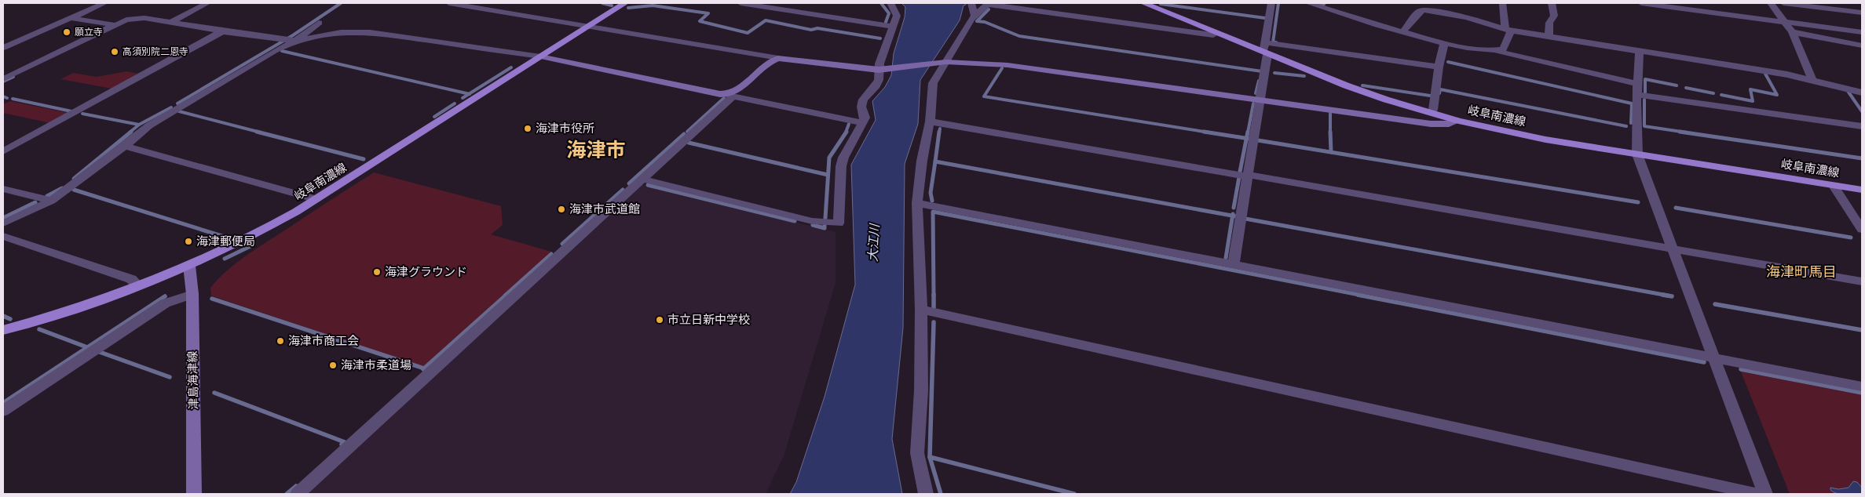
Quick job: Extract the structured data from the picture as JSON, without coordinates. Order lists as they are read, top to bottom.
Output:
{
  "streets": {
    "main road": ["岐阜南濃線"],
    "street": ["津島海津線"]
  },
  "crossings": [
    ["岐阜南濃線", "津島海津線"]
  ],
  "districts": ["海津市", "海津町馬目"],
  "water": ["大江川"],
  "places": [
    "願立寺",
    "高須別院二恩寺",
    "海津市役所",
    "海津市武道館",
    "海津郵便局",
    "海津グラウンド",
    "市立日新中学校",
    "海津市商工会",
    "海津市柔道場"
  ]
}
